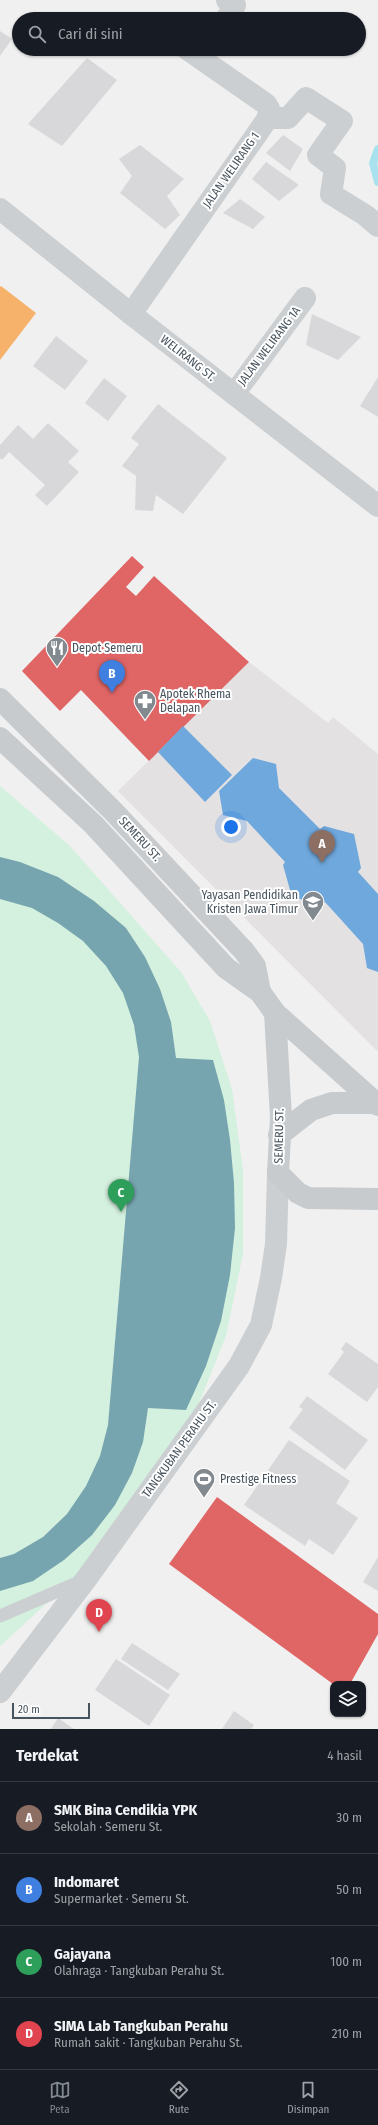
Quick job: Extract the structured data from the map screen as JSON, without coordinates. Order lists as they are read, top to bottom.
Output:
{
  "streets": {
    "main road": ["SEMERU ST."],
    "street": [
      "JALAN WELIRANG 1",
      "JALAN WELIRANG 1A",
      "WELIRANG ST.",
      "TANGKUBAN PERAHU ST."
    ]
  },
  "crossings": [
    ["JALAN WELIRANG 1", "WELIRANG ST."],
    ["JALAN WELIRANG 1A", "WELIRANG ST."],
    ["SEMERU ST.", "TANGKUBAN PERAHU ST."]
  ],
  "places": {
    "restaurant": ["Depot Semeru"],
    "pharmacy": ["Apotek Rhema Delapan"],
    "school or university": ["Yayasan Pendidikan Kristen Jawa Timur"],
    "sports": ["Prestige Fitness"]
  },
  "scale_bar": "20 m",
  "page": {
    "search": "Cari di sini",
    "pins": [
      "B",
      "A",
      "C",
      "D"
    ],
    "scale": "20 m",
    "heading": ["Terdekat", "4 hasil"],
    "list": [
      {
        "mark": "A",
        "name": "SMK Bina Cendikia YPK",
        "note": "Sekolah · Semeru St.",
        "value": "30 m"
      },
      {
        "mark": "B",
        "name": "Indomaret",
        "note": "Supermarket · Semeru St.",
        "value": "50 m"
      },
      {
        "mark": "C",
        "name": "Gajayana",
        "note": "Olahraga · Tangkuban Perahu St.",
        "value": "100 m"
      },
      {
        "mark": "D",
        "name": "SIMA Lab Tangkuban Perahu",
        "note": "Rumah sakit · Tangkuban Perahu St.",
        "value": "210 m"
      }
    ],
    "nav": ["Peta", "Rute", "Disimpan"]
  }
}
